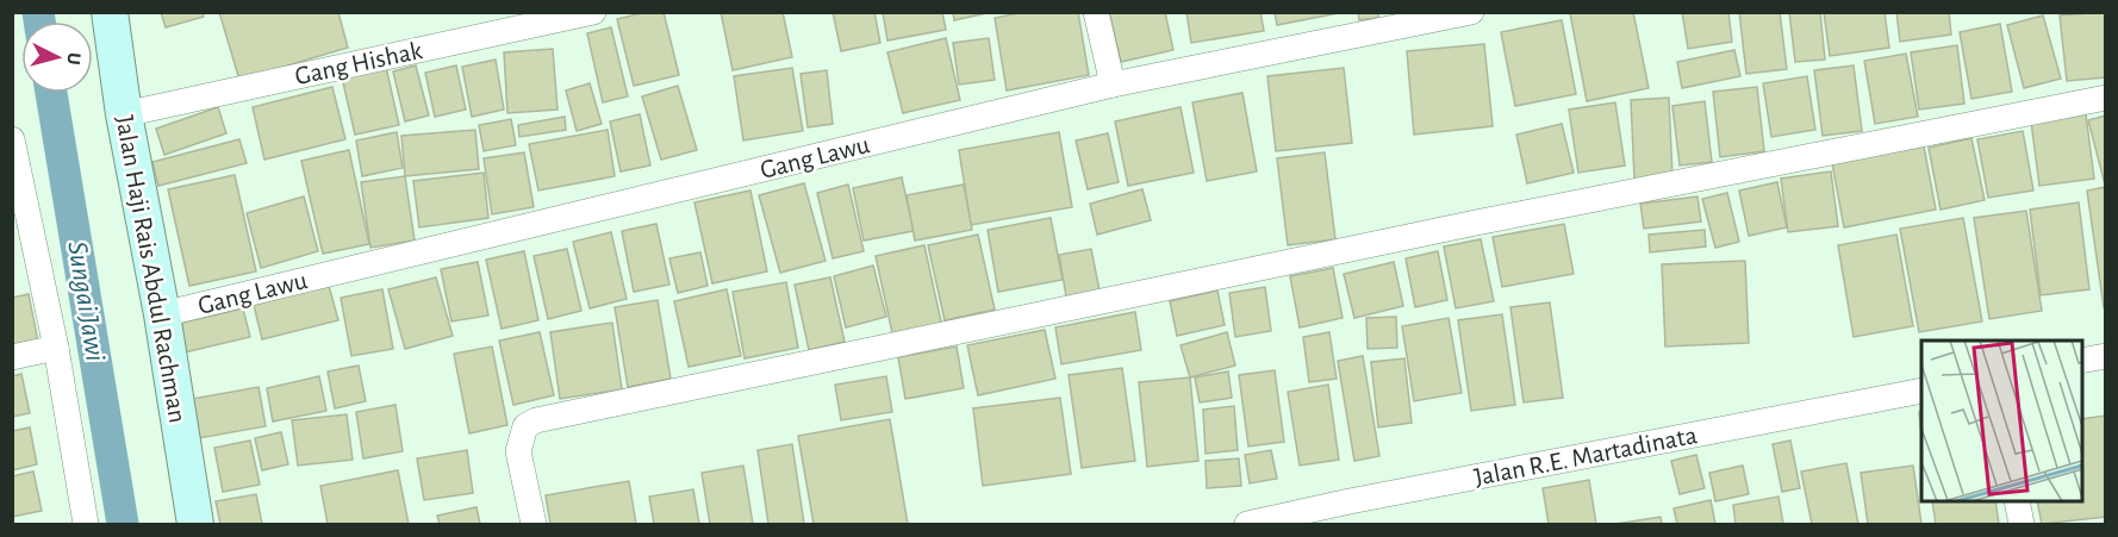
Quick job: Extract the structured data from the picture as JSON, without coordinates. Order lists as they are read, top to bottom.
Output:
{
  "streets": {
    "street": [
      "Gang Hishak",
      "Gang Lawu",
      "Jalan Haji Rais Abdul Rachman",
      "Jalan R.E. Martadinata"
    ]
  },
  "crossings": [
    ["Gang Hishak", "Jalan Haji Rais Abdul Rachman"],
    ["Gang Lawu", "Jalan Haji Rais Abdul Rachman"]
  ],
  "water": ["Sungai Jawi"],
  "north": "right"
}
